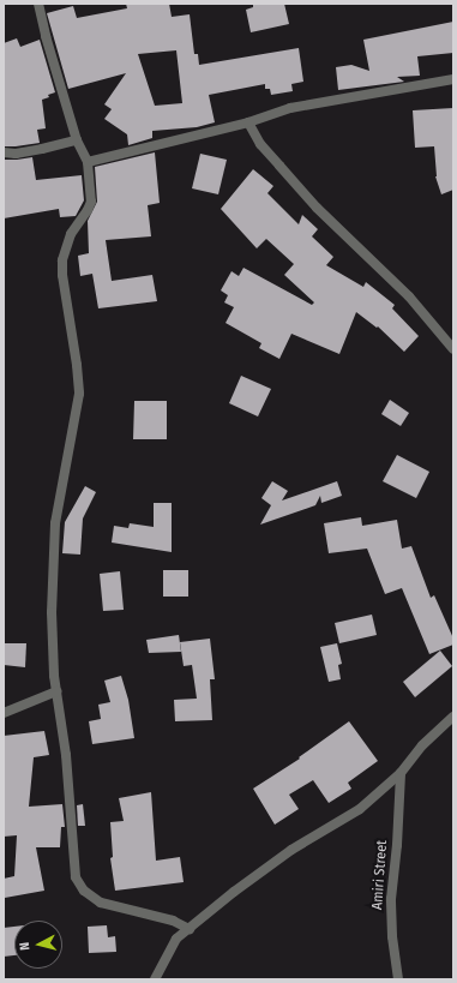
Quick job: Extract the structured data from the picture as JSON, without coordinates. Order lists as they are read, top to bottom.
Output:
{
  "streets": {
    "street": ["Amiri Street"]
  },
  "north": "left"
}
